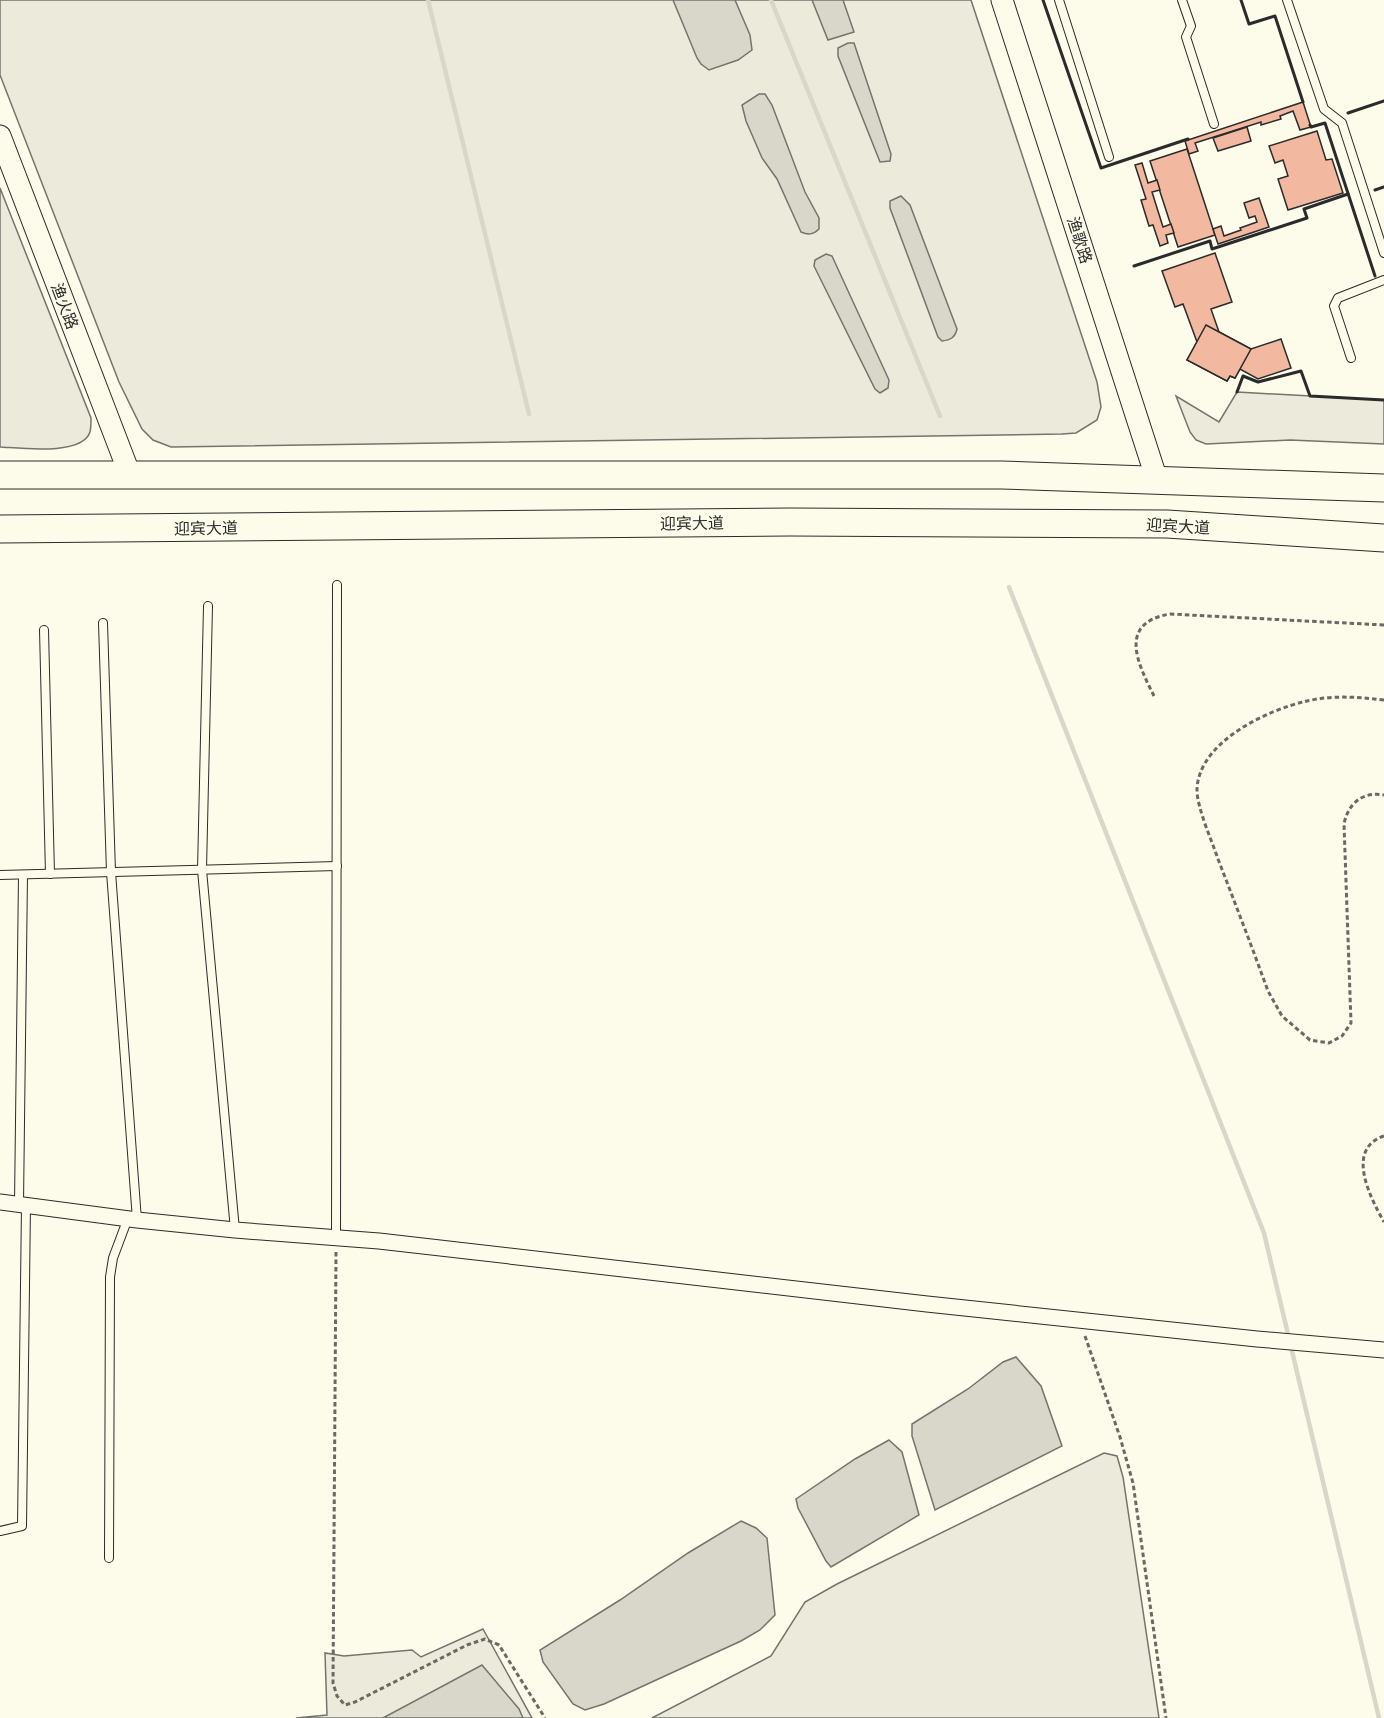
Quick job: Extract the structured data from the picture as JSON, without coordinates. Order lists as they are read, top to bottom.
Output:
{
  "streets": {
    "highway": ["迎宾大道"],
    "street": ["渔歌路", "渔火路"]
  }
}
